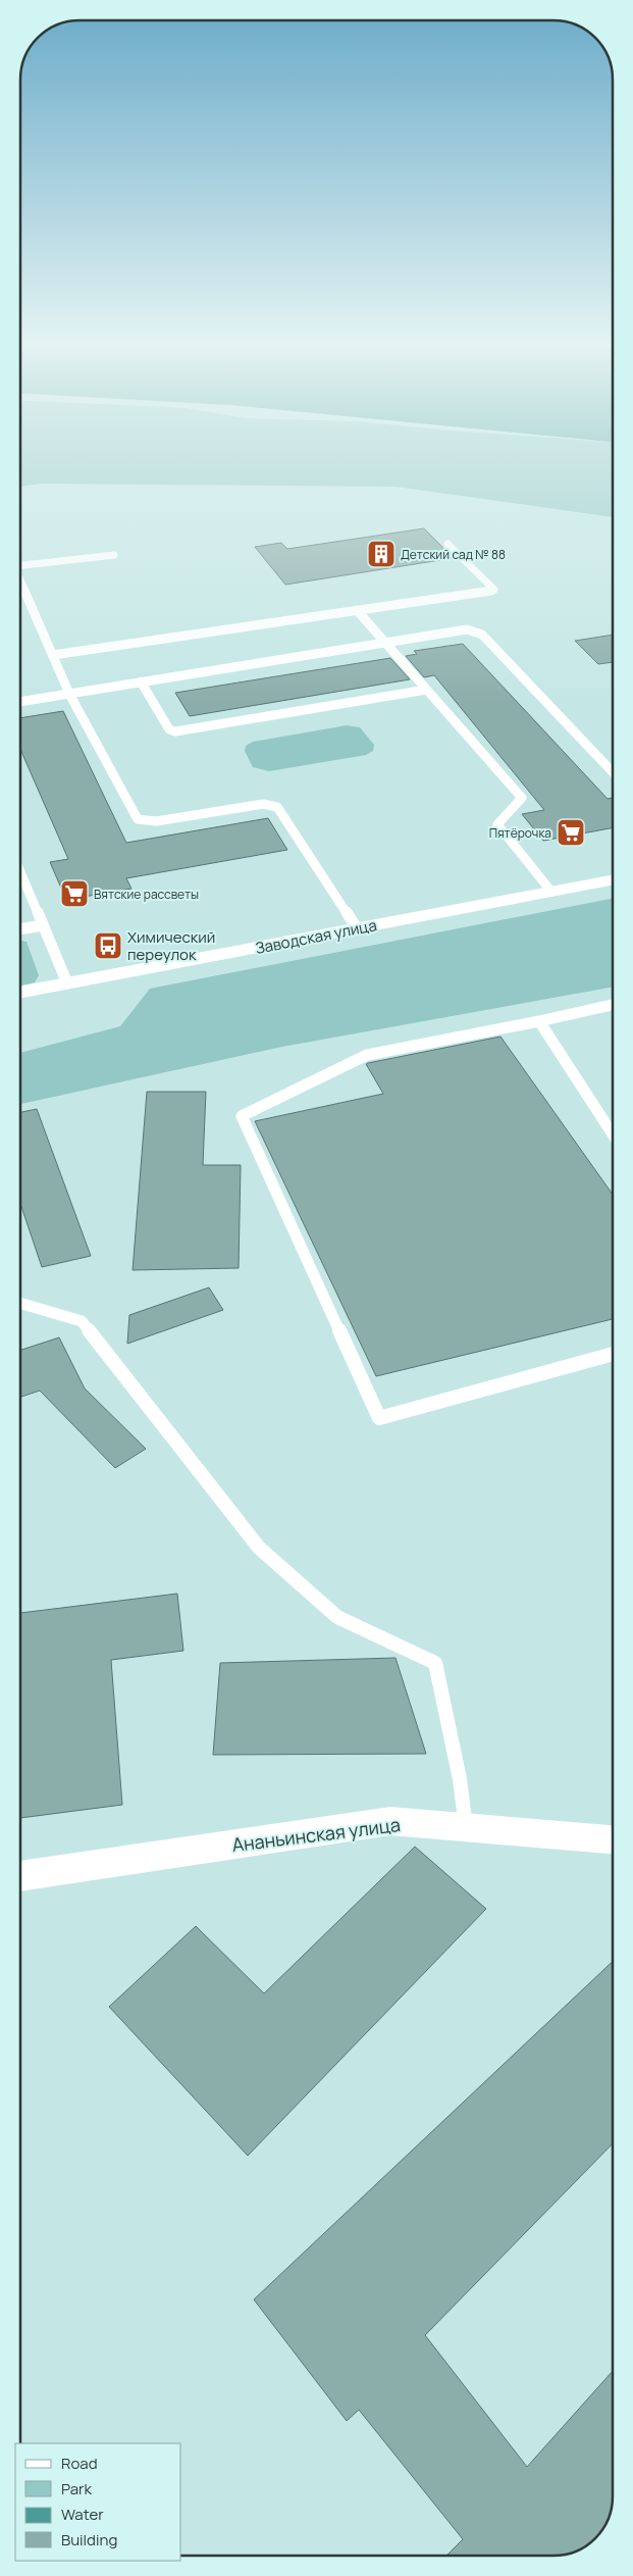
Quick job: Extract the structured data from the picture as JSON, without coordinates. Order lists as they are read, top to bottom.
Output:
{
  "streets": {
    "street": ["Заводская улица", "Ананьинская улица"]
  },
  "places": {
    "building": ["Детский сад № 88"],
    "supermarket": ["Пятёрочка", "Вятские рассветы"],
    "bus stop": ["Химический переулок"]
  },
  "legend": [
    "Road",
    "Park",
    "Water",
    "Building"
  ]
}
